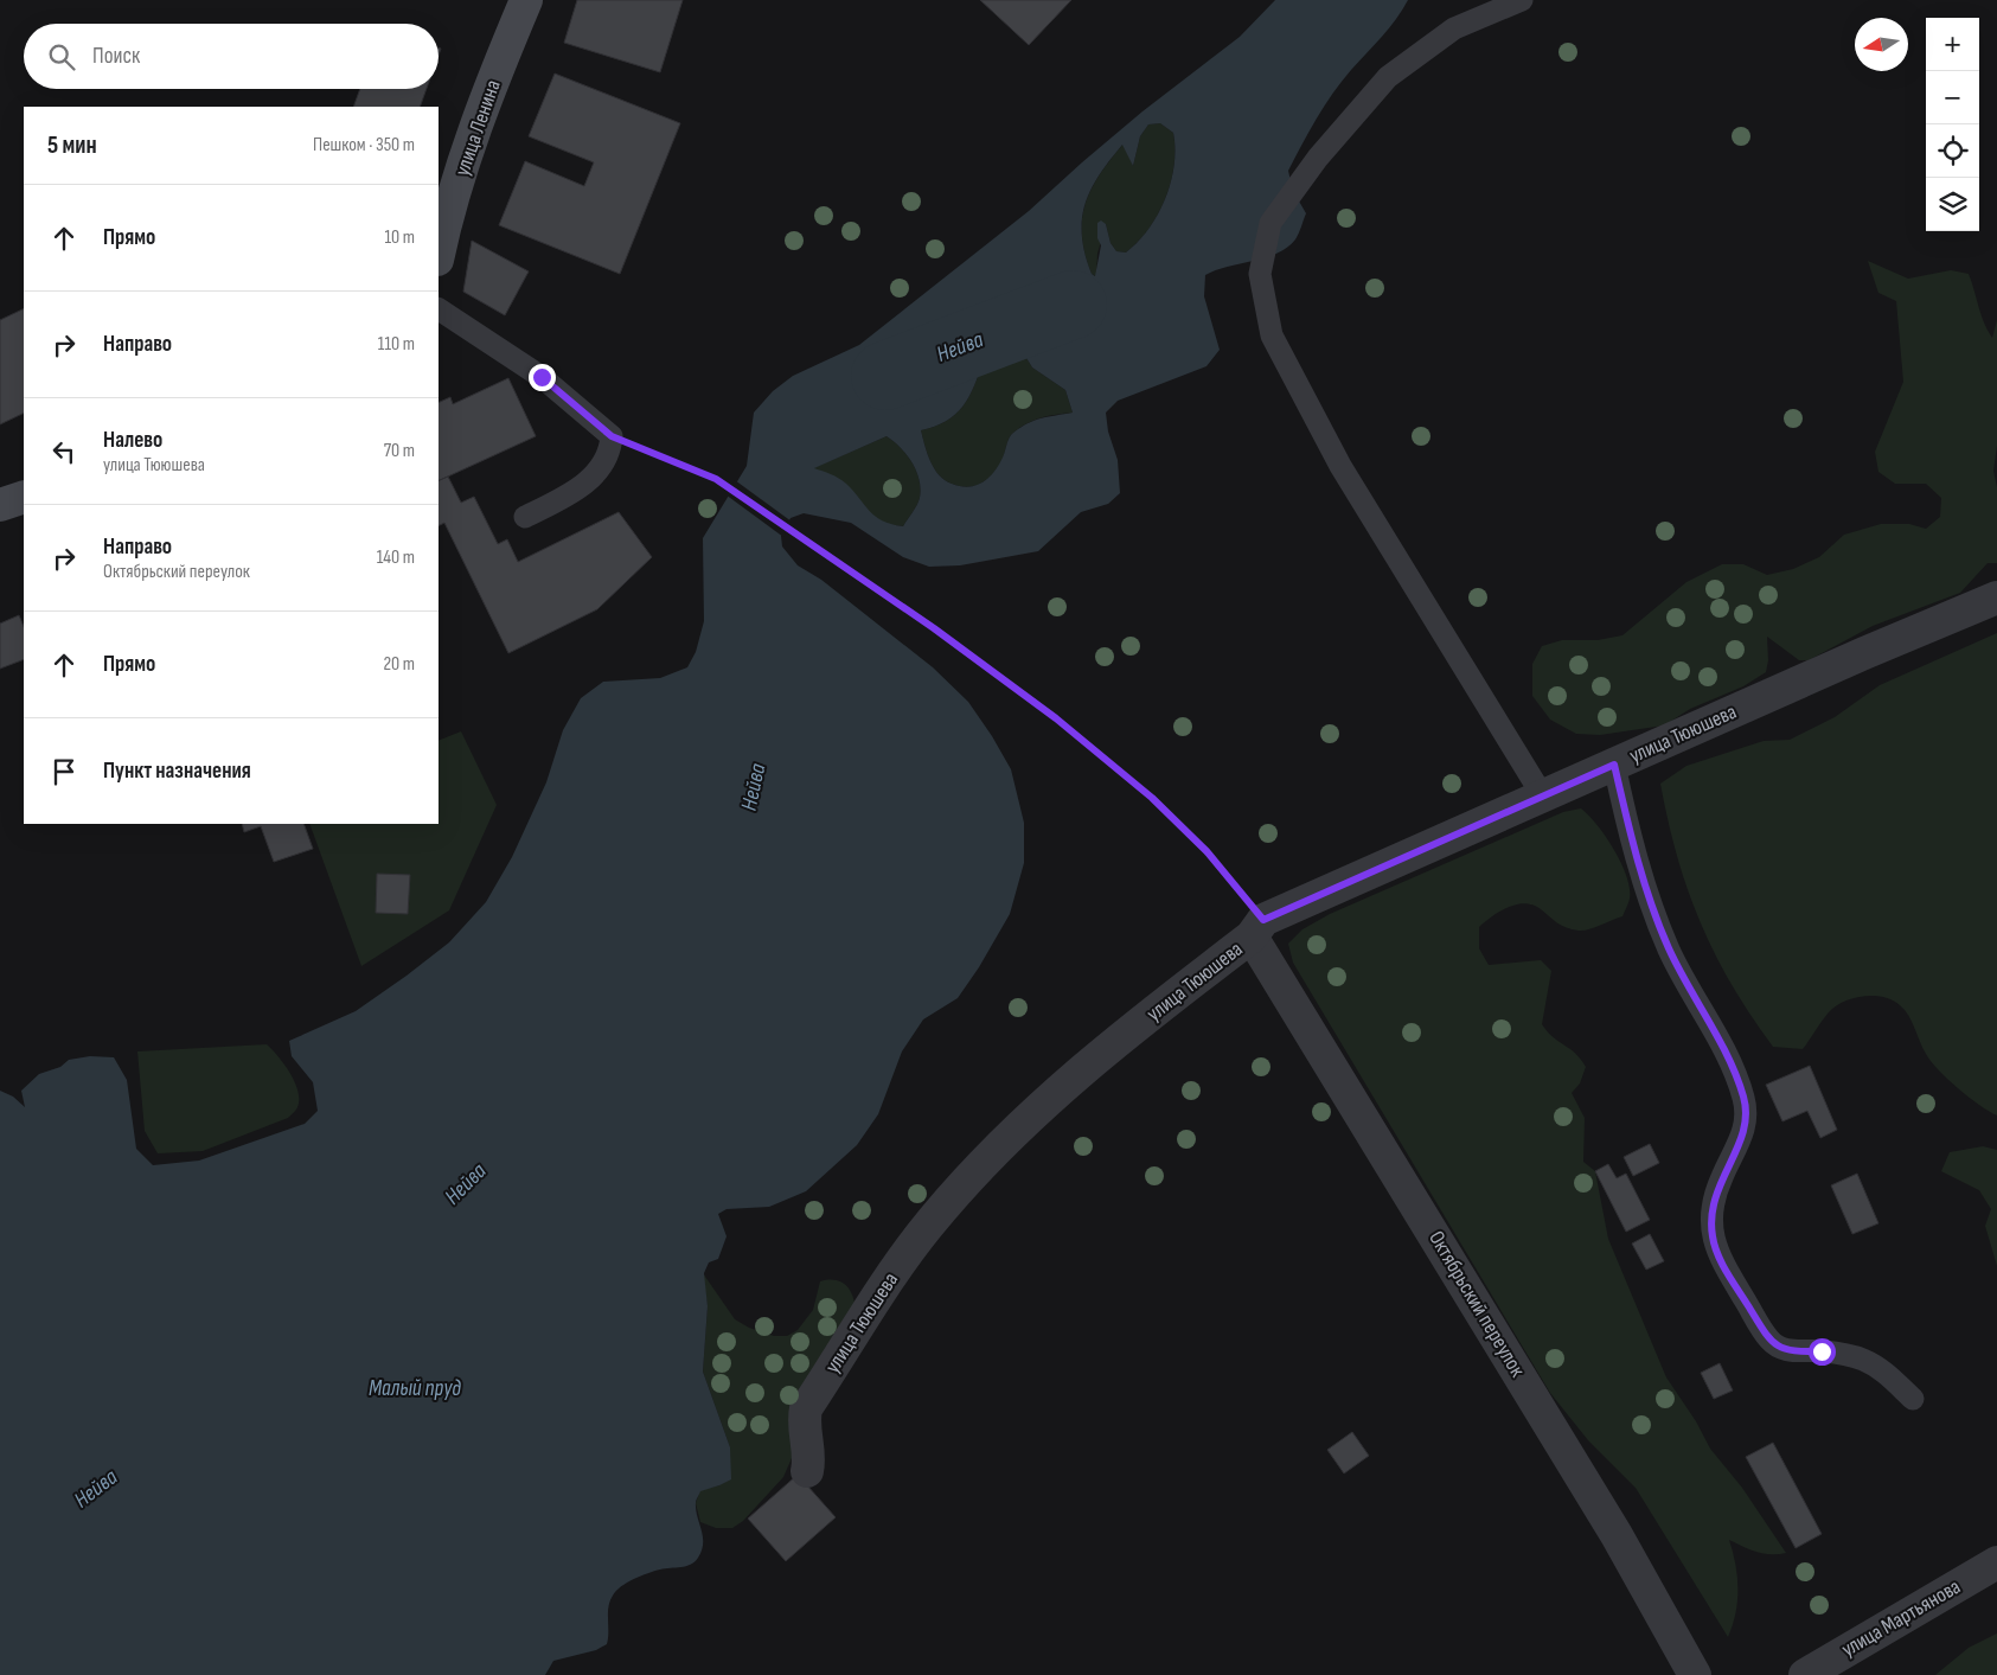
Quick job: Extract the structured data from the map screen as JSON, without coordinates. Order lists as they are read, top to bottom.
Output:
{
  "streets": {
    "street": [
      "улица Ленина",
      "улица Тююшева",
      "Октябрьский переулок",
      "улица Мартьянова"
    ]
  },
  "crossings": [
    ["улица Тююшева", "Октябрьский переулок"]
  ],
  "water": ["Нейва", "Малый пруд"],
  "north": "left",
  "page": {
    "map_buttons": ["+", "−"],
    "search": "Поиск",
    "heading": ["5 мин", "Пешком · 350 m"],
    "list": [
      ["Прямо", "10 m"],
      ["Направо", "110 m"],
      ["Налево", "улица Тююшева", "70 m"],
      ["Направо", "Октябрьский переулок", "140 m"],
      ["Прямо", "20 m"],
      "Пункт назначения"
    ]
  }
}
